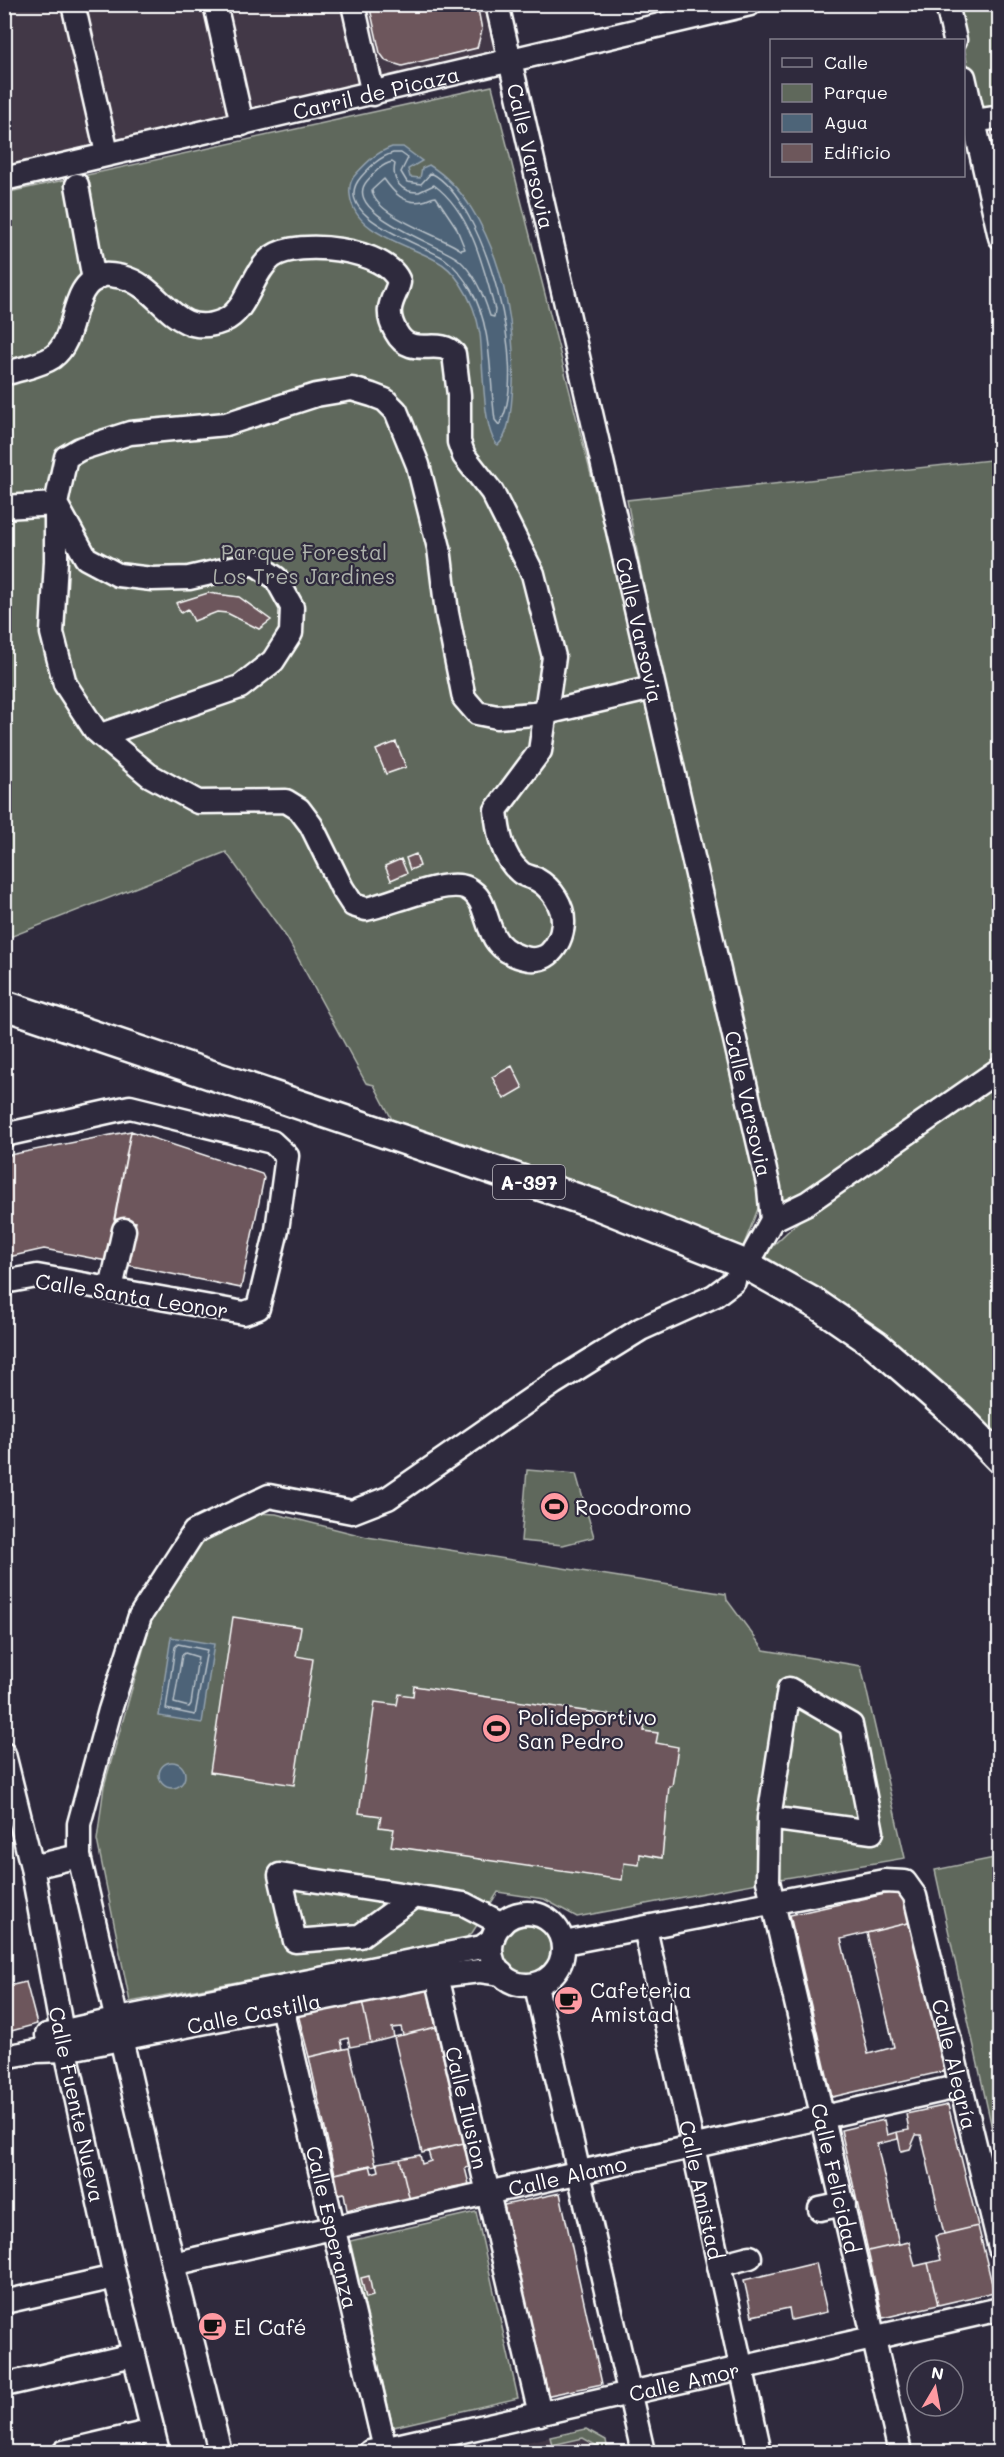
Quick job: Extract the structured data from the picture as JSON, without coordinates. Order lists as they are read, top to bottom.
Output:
{
  "streets": {
    "main road": ["A-397"],
    "street": [
      "Carril de Picaza",
      "Calle Varsovia",
      "Calle Santa Leonor",
      "Calle Castilla",
      "Calle Alegría",
      "Calle Fuente Nueva",
      "Calle Ilusion",
      "Calle Alamo",
      "Calle Felicidad",
      "Calle Amistad",
      "Calle Esperanza",
      "Calle Amor"
    ]
  },
  "crossings": [
    ["Carril de Picaza", "Calle Varsovia"],
    ["Calle Castilla", "Calle Ilusion"],
    ["Calle Castilla", "Calle Esperanza"],
    ["Calle Alegría", "Calle Alamo"],
    ["Calle Alegría", "Calle Felicidad"],
    ["Calle Ilusion", "Calle Alamo"],
    ["Calle Ilusion", "Calle Amor"],
    ["Calle Alamo", "Calle Felicidad"],
    ["Calle Alamo", "Calle Amistad"],
    ["Calle Alamo", "Calle Esperanza"],
    ["Calle Felicidad", "Calle Amor"],
    ["Calle Amistad", "Calle Amor"],
    ["Calle Esperanza", "Calle Amor"]
  ],
  "parks": ["Parque Forestal Los Tres Jardines"],
  "places": {
    "sports": ["Rocodromo", "Polideportivo San Pedro"],
    "cafe": ["Cafeteria Amistad", "El Café"]
  },
  "legend": [
    "Calle",
    "Parque",
    "Agua",
    "Edificio"
  ],
  "north": "top"
}
